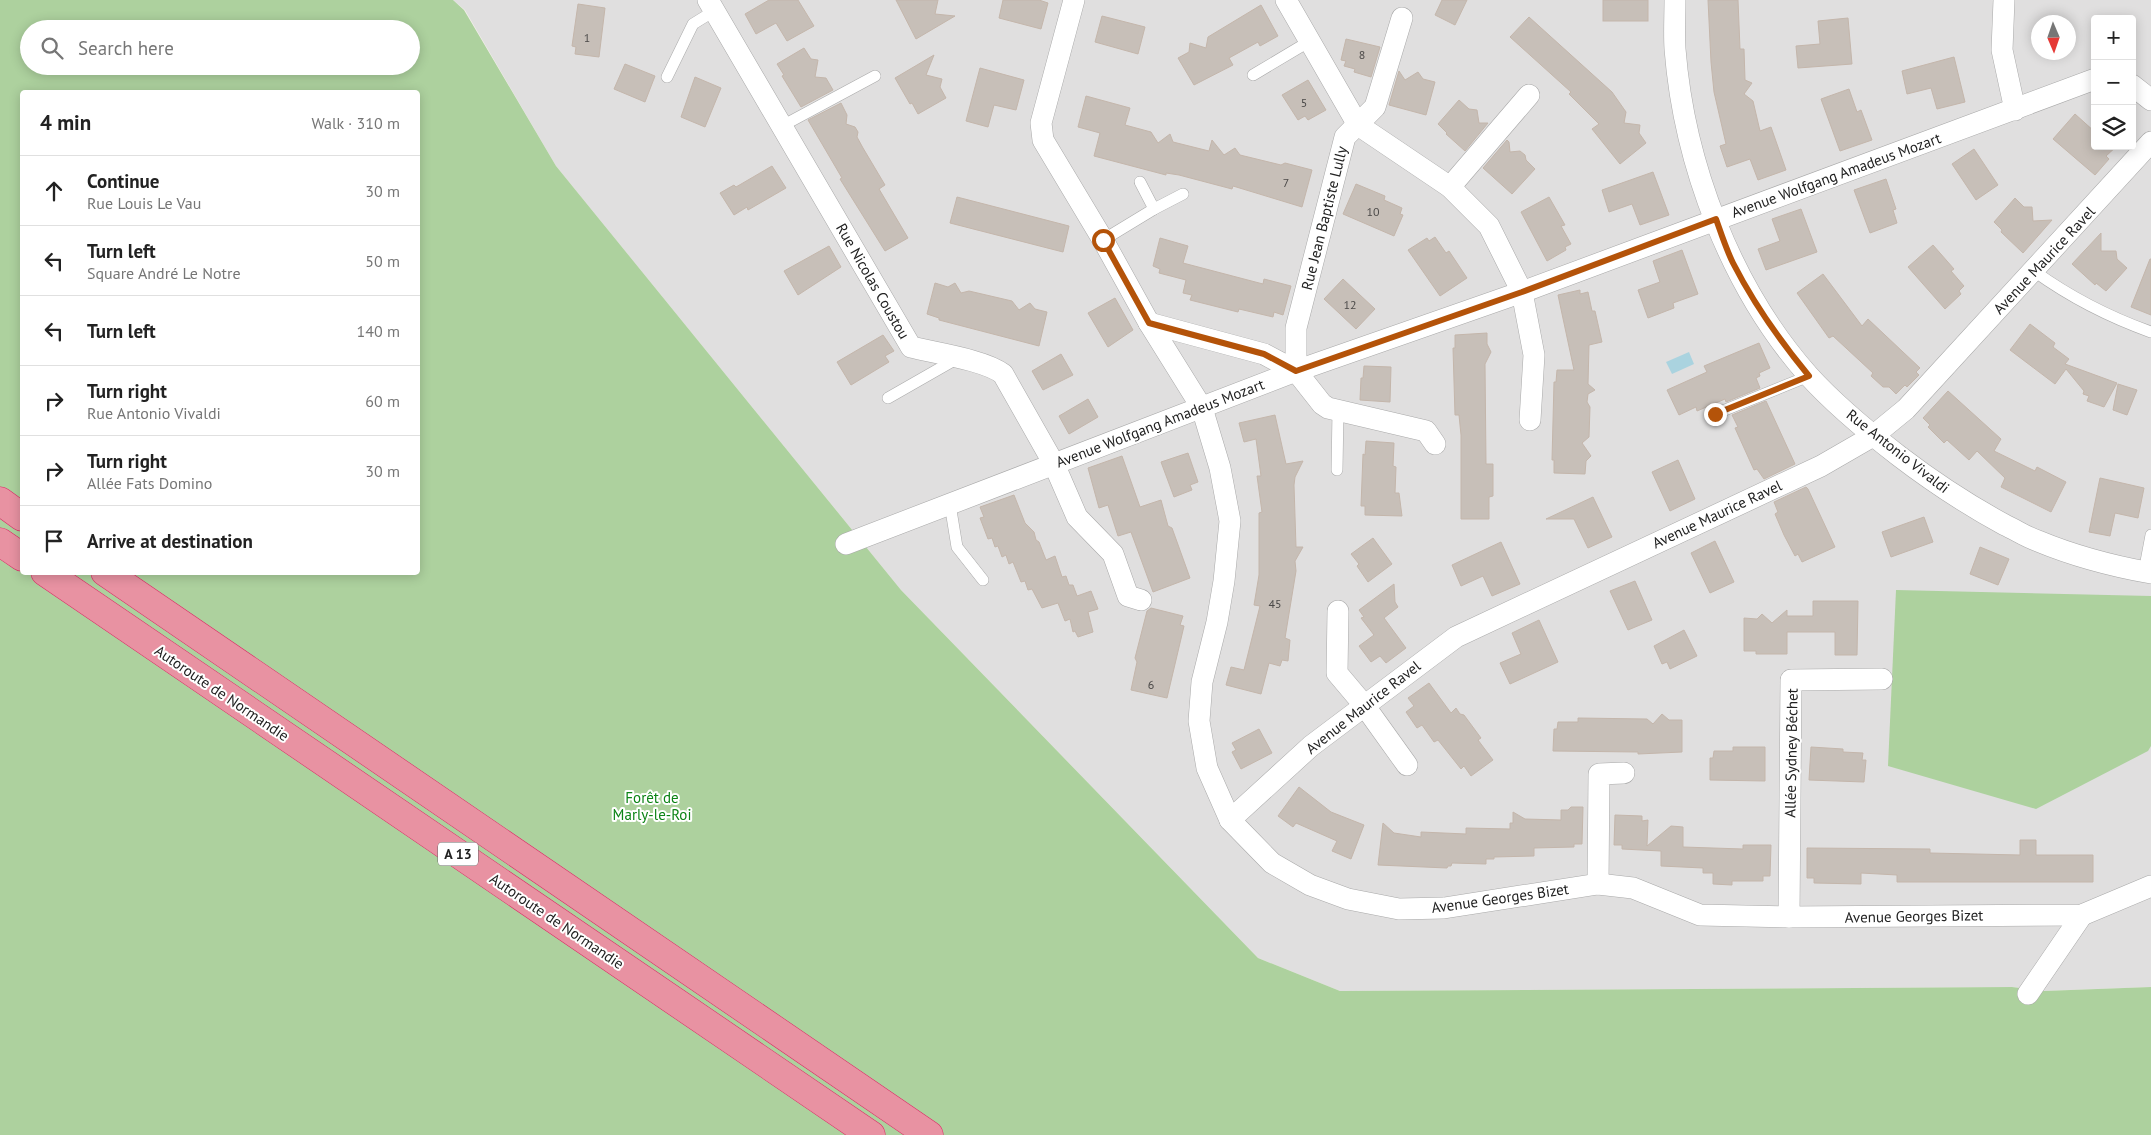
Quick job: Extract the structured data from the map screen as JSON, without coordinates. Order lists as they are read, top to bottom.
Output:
{
  "streets": {
    "highway": ["Autoroute de Normandie", "A 13"],
    "street": [
      "Avenue Wolfgang Amadeus Mozart",
      "Rue Jean Baptiste Lully",
      "Avenue Maurice Ravel",
      "Rue Nicolas Coustou",
      "Rue Antonio Vivaldi",
      "Allée Sydney Béchet",
      "Avenue Georges Bizet"
    ]
  },
  "crossings": [
    ["Avenue Wolfgang Amadeus Mozart", "Rue Jean Baptiste Lully"],
    ["Avenue Wolfgang Amadeus Mozart", "Rue Nicolas Coustou"],
    ["Avenue Wolfgang Amadeus Mozart", "Rue Antonio Vivaldi"],
    ["Avenue Wolfgang Amadeus Mozart", "Avenue Georges Bizet"],
    ["Avenue Maurice Ravel", "Rue Antonio Vivaldi"],
    ["Avenue Maurice Ravel", "Avenue Georges Bizet"],
    ["Allée Sydney Béchet", "Avenue Georges Bizet"]
  ],
  "parks": ["Forêt de Marly-le-Roi"],
  "house_numbers": [
    "1",
    "8",
    "5",
    "7",
    "10",
    "12",
    "45",
    "6"
  ],
  "north": "bottom",
  "page": {
    "map_buttons": ["+", "−"],
    "search": "Search here",
    "heading": ["4 min", "Walk · 310 m"],
    "list": [
      ["Continue", "Rue Louis Le Vau", "30 m"],
      ["Turn left", "Square André Le Notre", "50 m"],
      ["Turn left", "140 m"],
      ["Turn right", "Rue Antonio Vivaldi", "60 m"],
      ["Turn right", "Allée Fats Domino", "30 m"],
      "Arrive at destination"
    ]
  }
}
